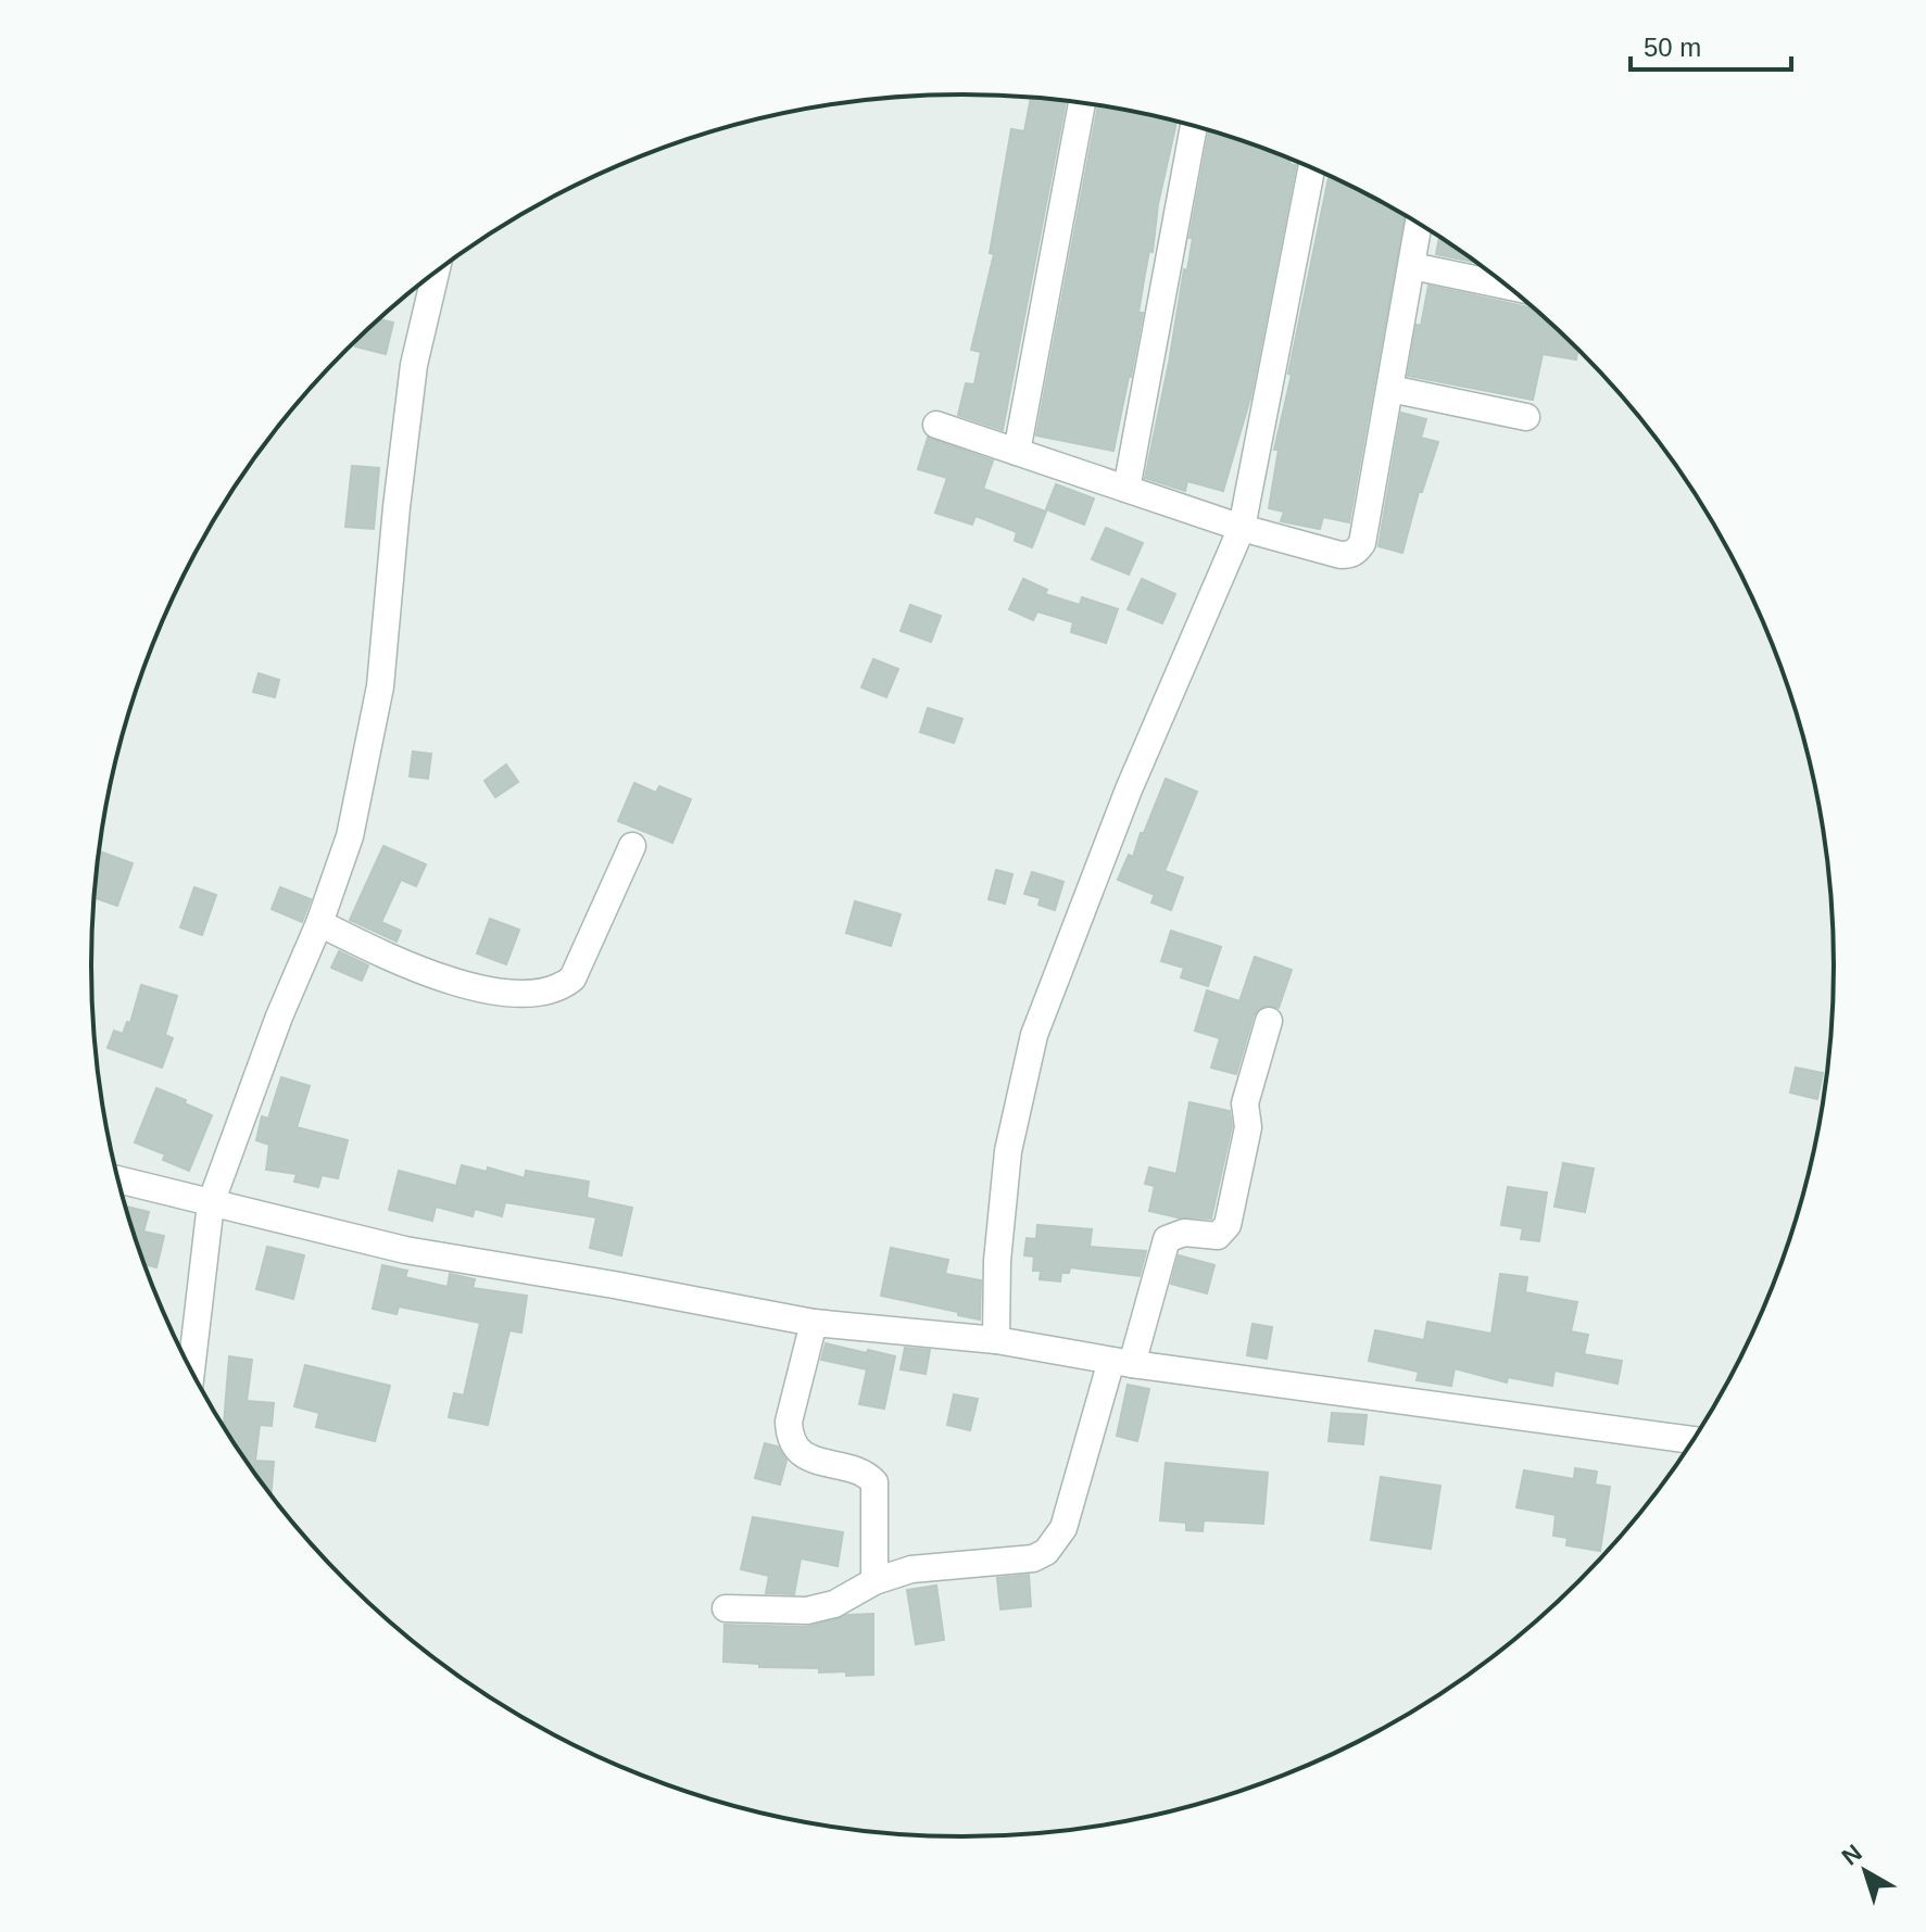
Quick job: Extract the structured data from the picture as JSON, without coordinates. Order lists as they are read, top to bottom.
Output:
{
  "scale_bar": "50 m",
  "north": "top left"
}
